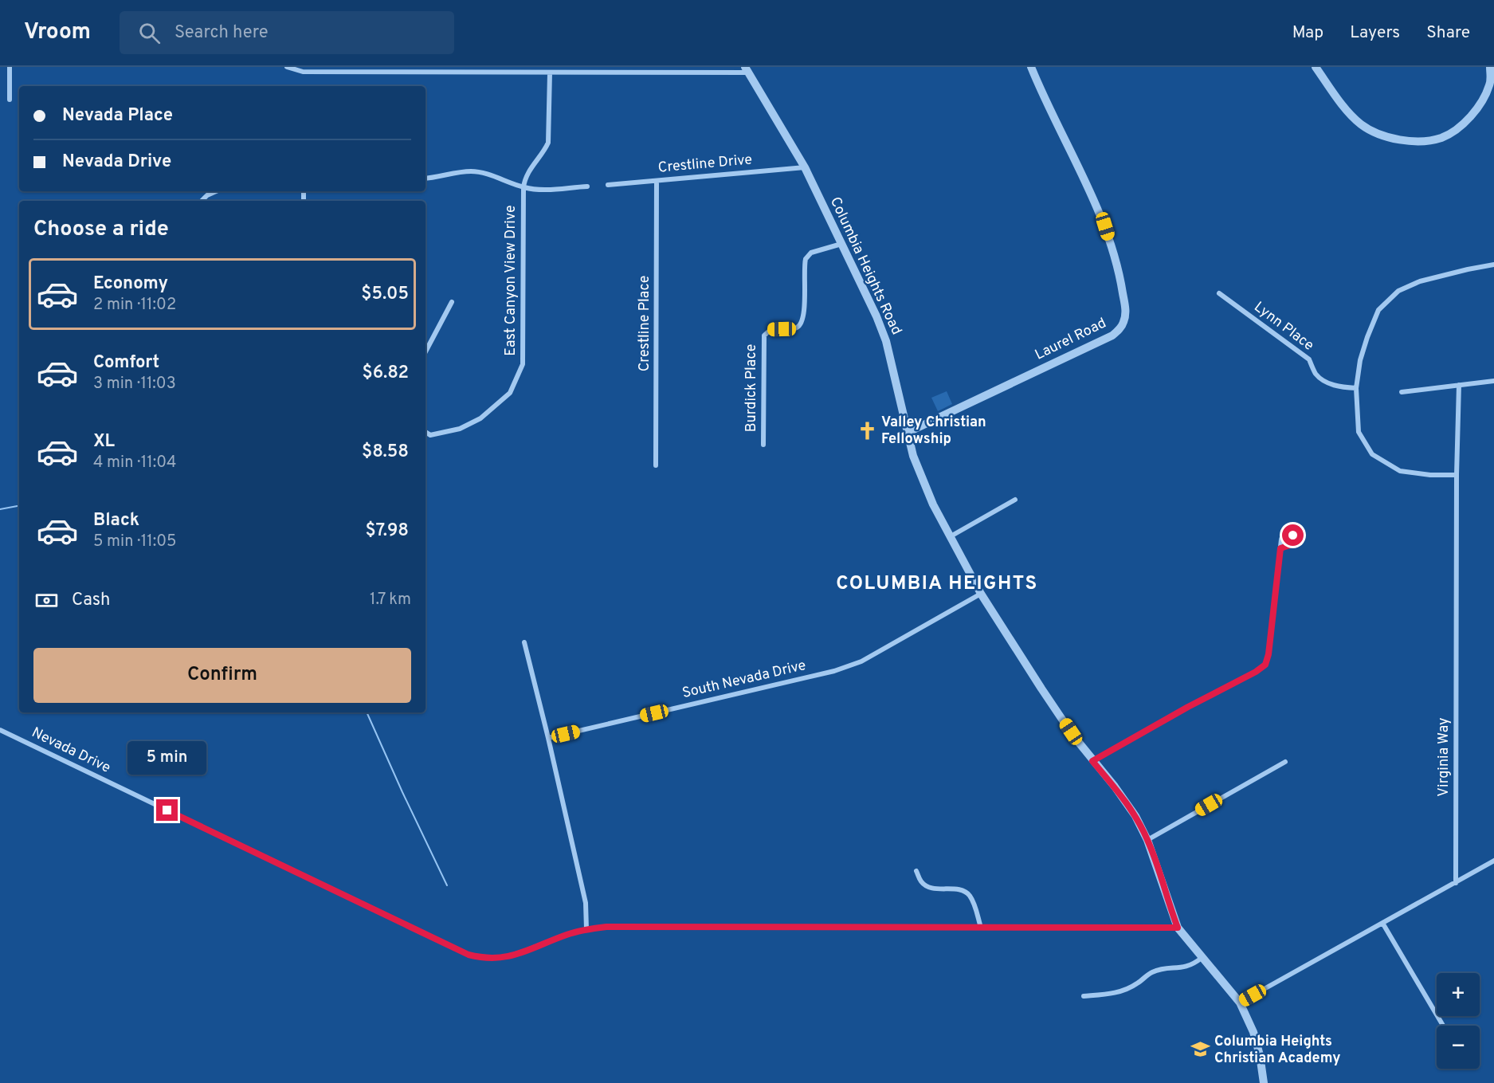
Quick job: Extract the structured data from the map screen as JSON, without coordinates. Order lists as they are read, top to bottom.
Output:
{
  "streets": {
    "street": [
      "Crestline Drive",
      "Columbia Heights Road",
      "East Canyon View Drive",
      "Crestline Place",
      "Lynn Place",
      "Laurel Road",
      "Burdick Place",
      "South Nevada Drive",
      "Nevada Drive",
      "Virginia Way"
    ]
  },
  "crossings": [
    ["Crestline Drive", "Columbia Heights Road"],
    ["Crestline Drive", "Crestline Place"],
    ["Columbia Heights Road", "Laurel Road"],
    ["Columbia Heights Road", "Burdick Place"],
    ["Columbia Heights Road", "South Nevada Drive"]
  ],
  "districts": ["COLUMBIA HEIGHTS"],
  "places": {
    "church": ["Valley Christian Fellowship"],
    "school or university": ["Columbia Heights Christian Academy"]
  },
  "page": {
    "header": "Vroom",
    "search": "Search here",
    "nav": ["Map", "Layers", "Share"],
    "banner": ["Nevada Place", "Nevada Drive"],
    "heading": "Choose a ride",
    "list": [
      {
        "name": "Economy",
        "note": "2 min · 11:02",
        "value": "$5.05"
      },
      {
        "name": "Comfort",
        "note": "3 min · 11:03",
        "value": "$6.82"
      },
      {
        "name": "XL",
        "note": "4 min · 11:04",
        "value": "$8.58"
      },
      {
        "name": "Black",
        "note": "5 min · 11:05",
        "value": "$7.98"
      }
    ],
    "pay": ["Cash", "1.7 km"],
    "buttons": "Confirm",
    "bubble": "5 min",
    "map_buttons": ["+", "−"]
  }
}
